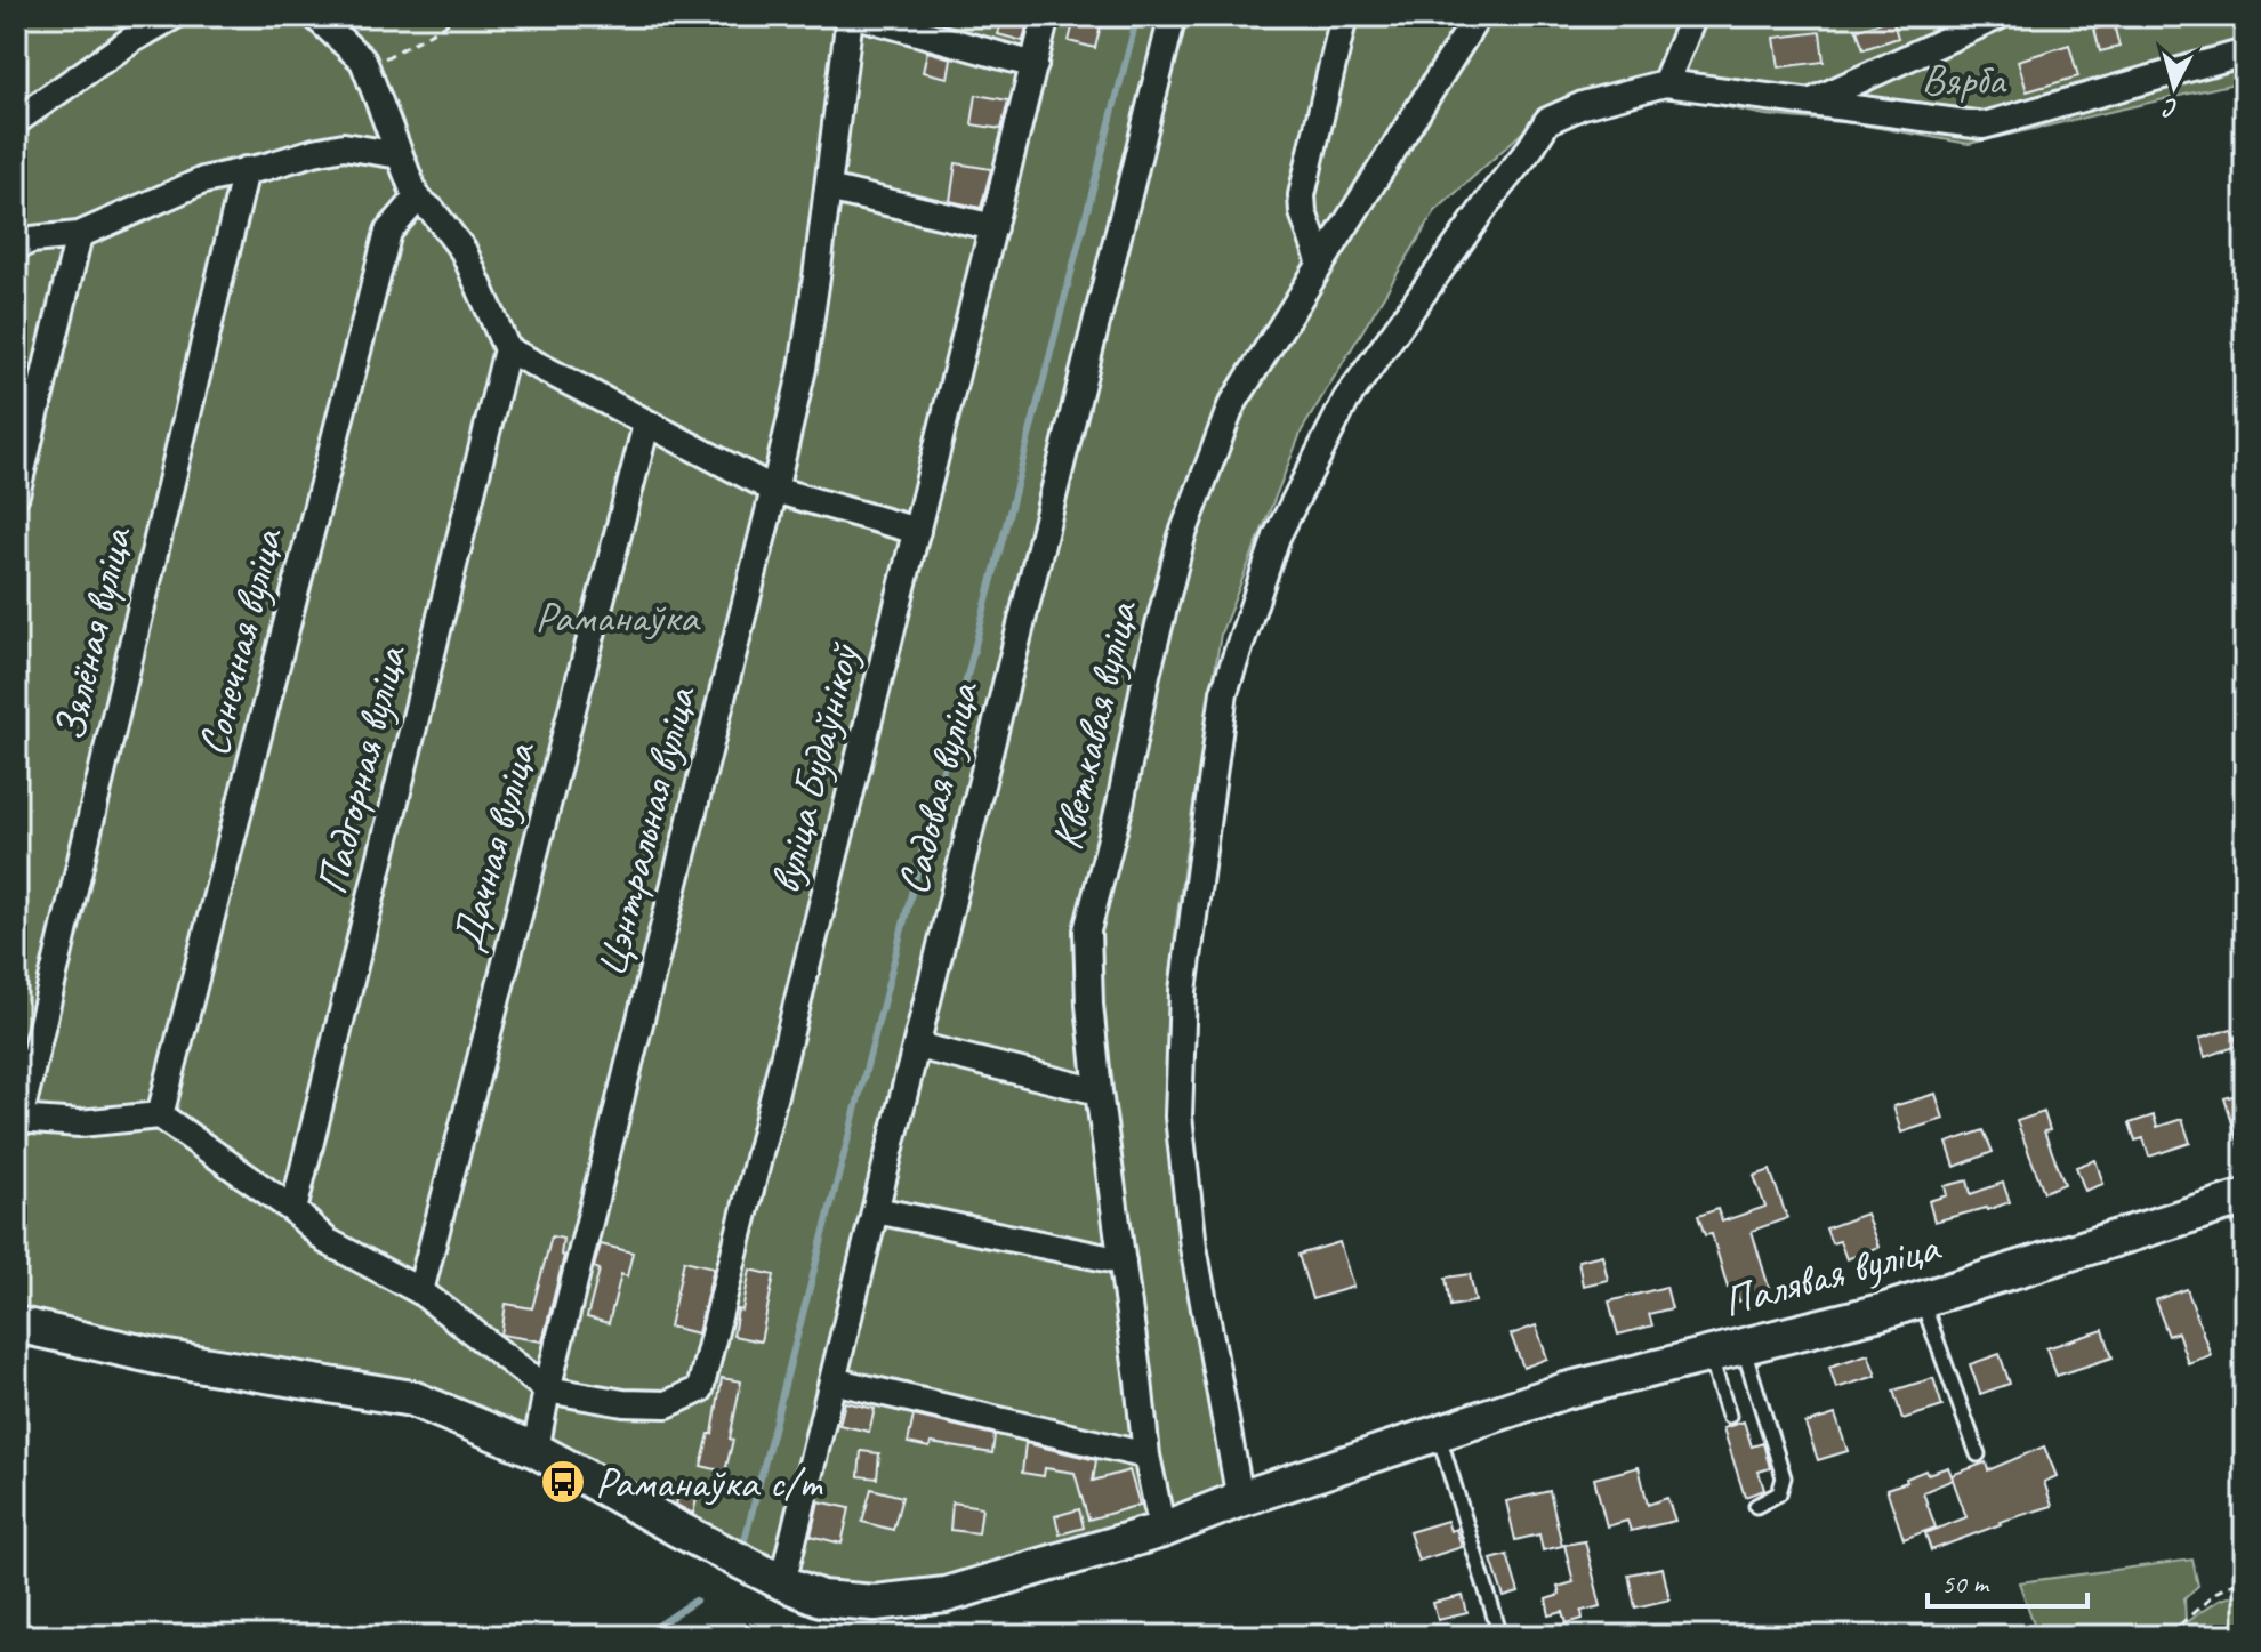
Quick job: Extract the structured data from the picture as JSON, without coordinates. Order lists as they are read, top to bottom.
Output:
{
  "streets": {
    "main road": ["Палявая вуліца"],
    "street": [
      "Зялёная вуліца",
      "Сонечная вуліца",
      "Кветкавая вуліца",
      "вуліца Будаўнікоў",
      "Падгорная вуліца",
      "Садовая вуліца",
      "Цэнтральная вуліца",
      "Дачная вуліца"
    ]
  },
  "crossings": [
    ["Кветкавая вуліца", "Палявая вуліца"],
    ["вуліца Будаўнікоў", "Цэнтральная вуліца"],
    ["Садовая вуліца", "Палявая вуліца"],
    ["Цэнтральная вуліца", "Палявая вуліца"]
  ],
  "parks": ["Вярба", "Раманаўка"],
  "places": {
    "bus stop": ["Раманаўка с/т"]
  },
  "scale_bar": "50 m",
  "north": "bottom"
}
